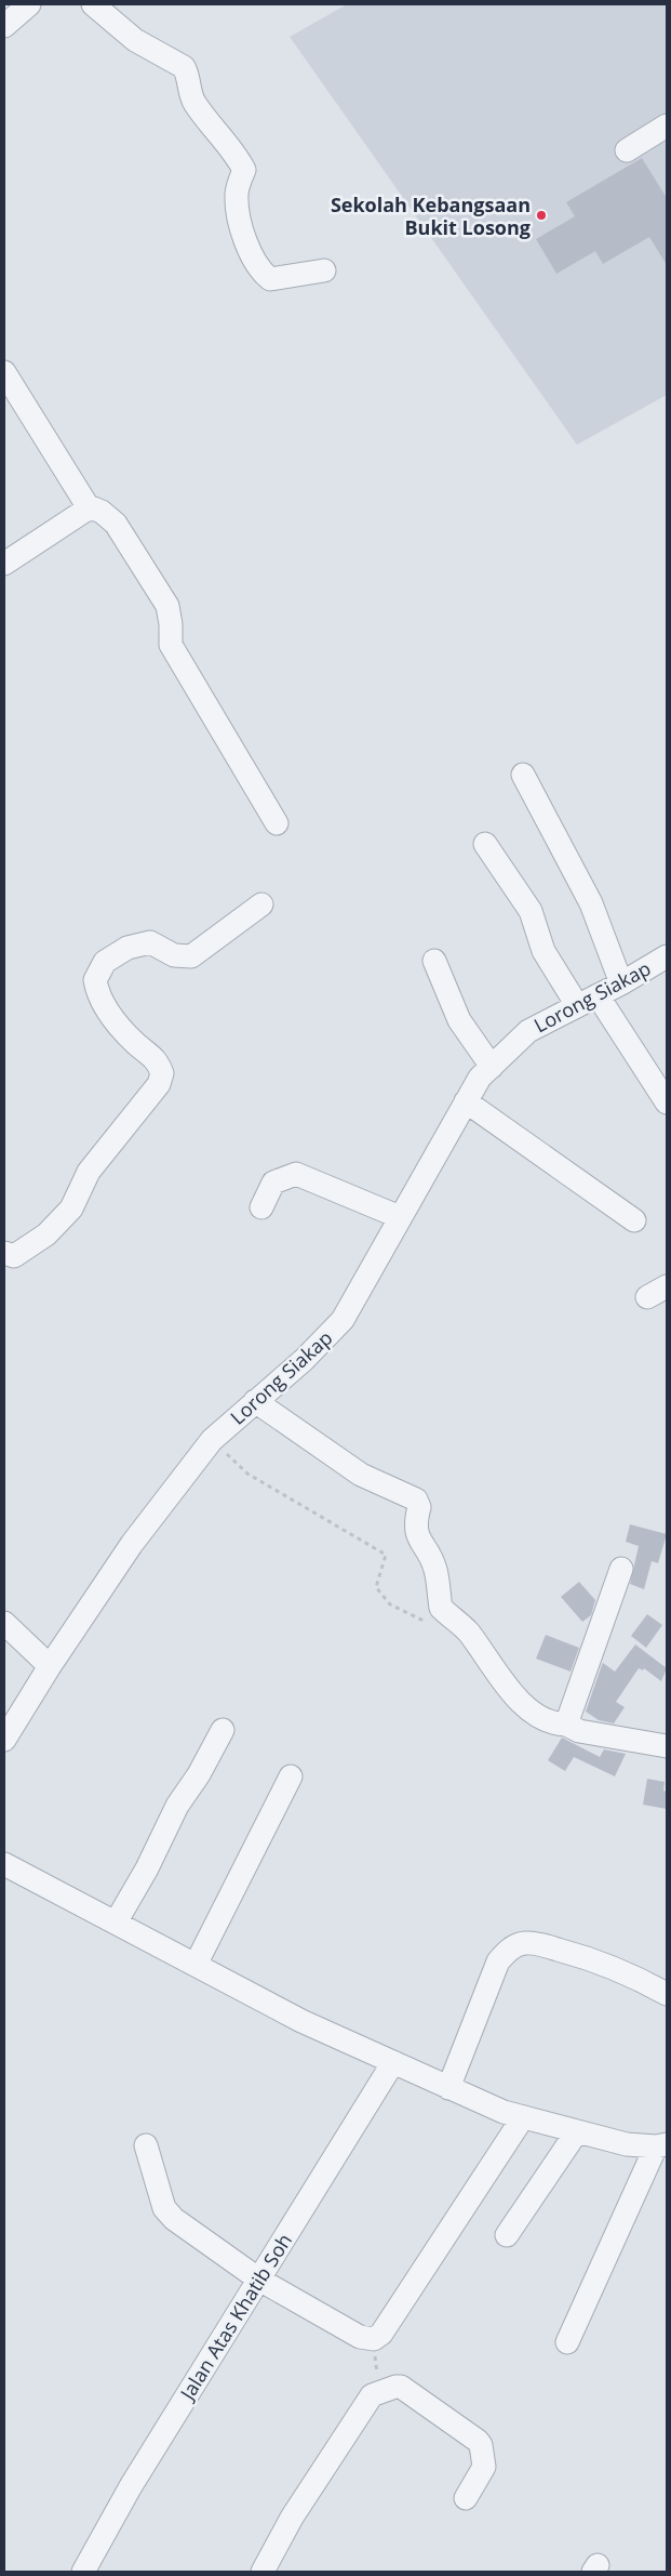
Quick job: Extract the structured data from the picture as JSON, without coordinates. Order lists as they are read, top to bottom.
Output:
{
  "streets": {
    "street": ["Lorong Siakap", "Jalan Atas Khatib Soh"]
  },
  "places": ["Sekolah Kebangsaan Bukit Losong"]
}
